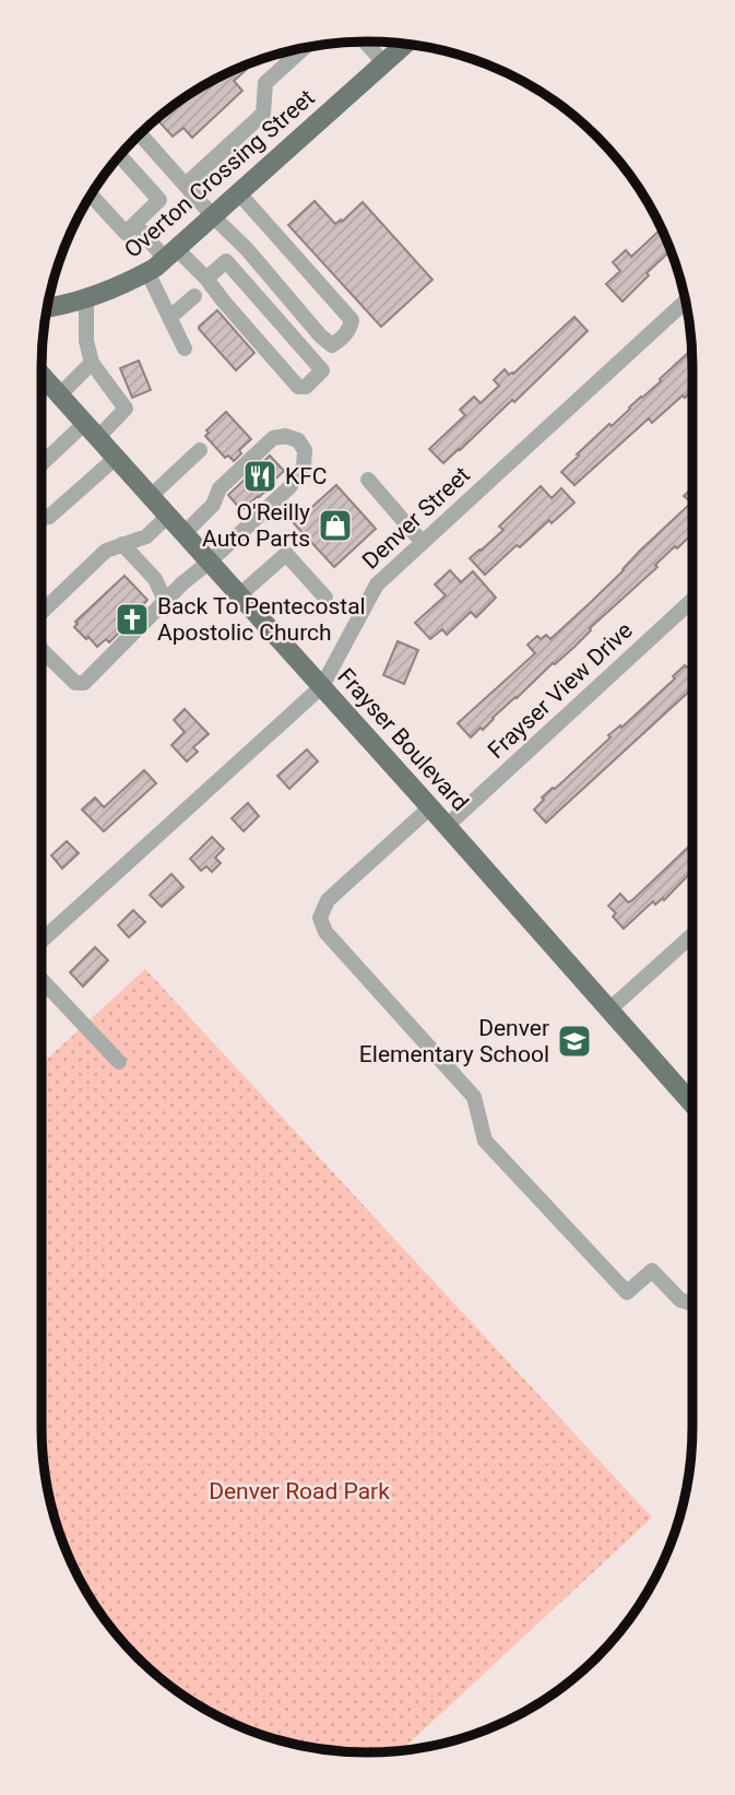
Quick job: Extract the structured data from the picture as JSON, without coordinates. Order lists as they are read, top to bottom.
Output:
{
  "streets": {
    "main road": ["Overton Crossing Street", "Frayser Boulevard"],
    "street": ["Denver Street", "Frayser View Drive"]
  },
  "crossings": [
    ["Denver Street", "Frayser Boulevard"],
    ["Frayser View Drive", "Frayser Boulevard"]
  ],
  "parks": ["Denver Road Park"],
  "places": {
    "restaurant": ["KFC"],
    "shop": ["O'Reilly Auto Parts"],
    "church": ["Back To Pentecostal Apostolic Church"],
    "school or university": ["Denver Elementary School"]
  }
}
